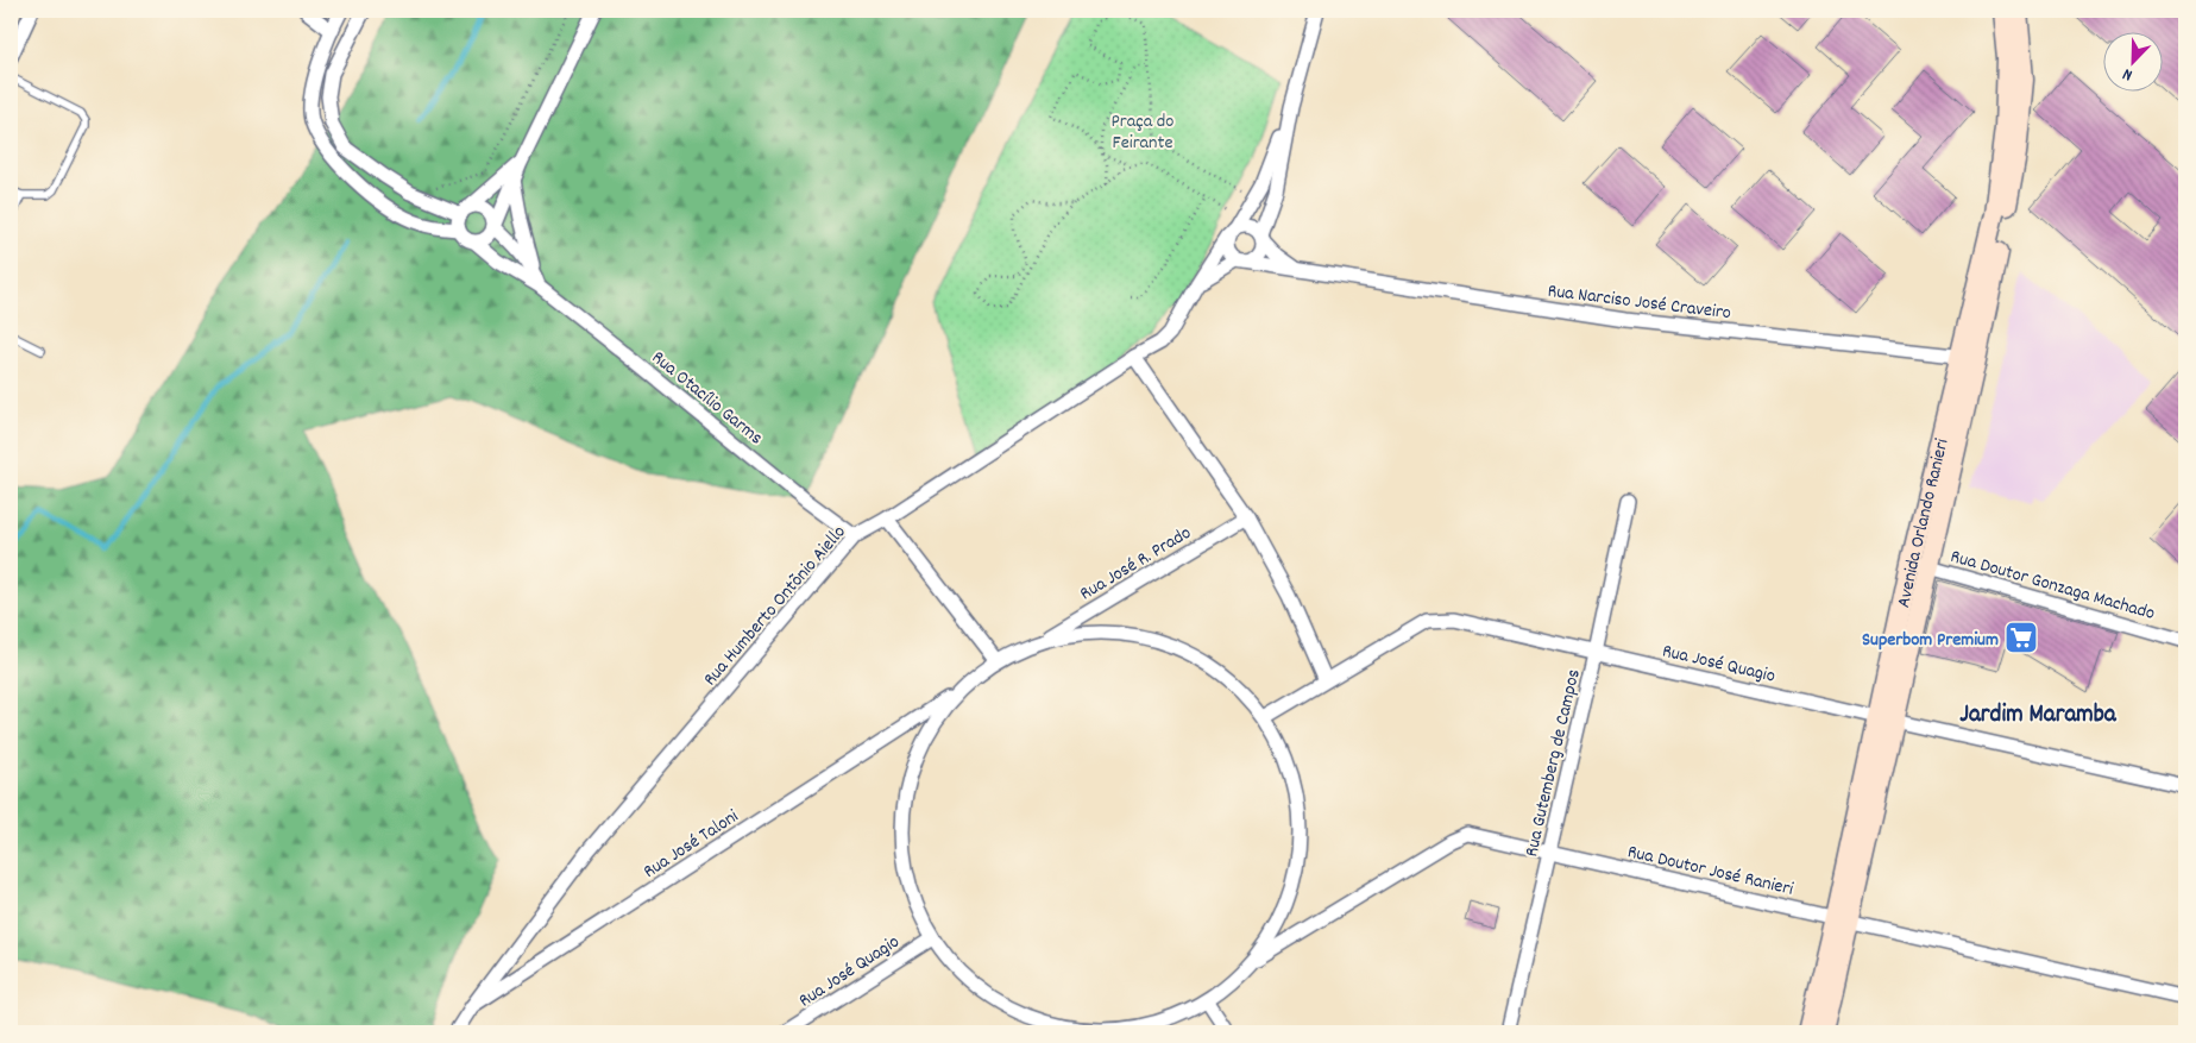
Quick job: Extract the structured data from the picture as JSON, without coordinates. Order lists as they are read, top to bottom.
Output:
{
  "streets": {
    "main road": ["Avenida Orlando Ranieri"],
    "street": [
      "Rua Narciso José Craveiro",
      "Rua Otacílio Garms",
      "Rua José R. Prado",
      "Rua Doutor Gonzaga Machado",
      "Rua Humberto Ontõnio Aiello",
      "Rua José Quagio",
      "Rua Gutemberg de Campos",
      "Rua José Taloni",
      "Rua Doutor José Ranieri"
    ]
  },
  "crossings": [
    ["Rua Narciso José Craveiro", "Avenida Orlando Ranieri"],
    ["Rua Otacílio Garms", "Rua Humberto Ontõnio Aiello"],
    ["Avenida Orlando Ranieri", "Rua Doutor Gonzaga Machado"],
    ["Avenida Orlando Ranieri", "Rua José Quagio"],
    ["Avenida Orlando Ranieri", "Rua Doutor José Ranieri"],
    ["Rua Humberto Ontõnio Aiello", "Rua José Taloni"],
    ["Rua José Quagio", "Rua Gutemberg de Campos"],
    ["Rua Gutemberg de Campos", "Rua Doutor José Ranieri"]
  ],
  "districts": ["Jardim Maramba"],
  "parks": ["Praça do Feirante"],
  "places": {
    "supermarket": ["Superbom Premium"]
  },
  "north": "bottom left"
}
